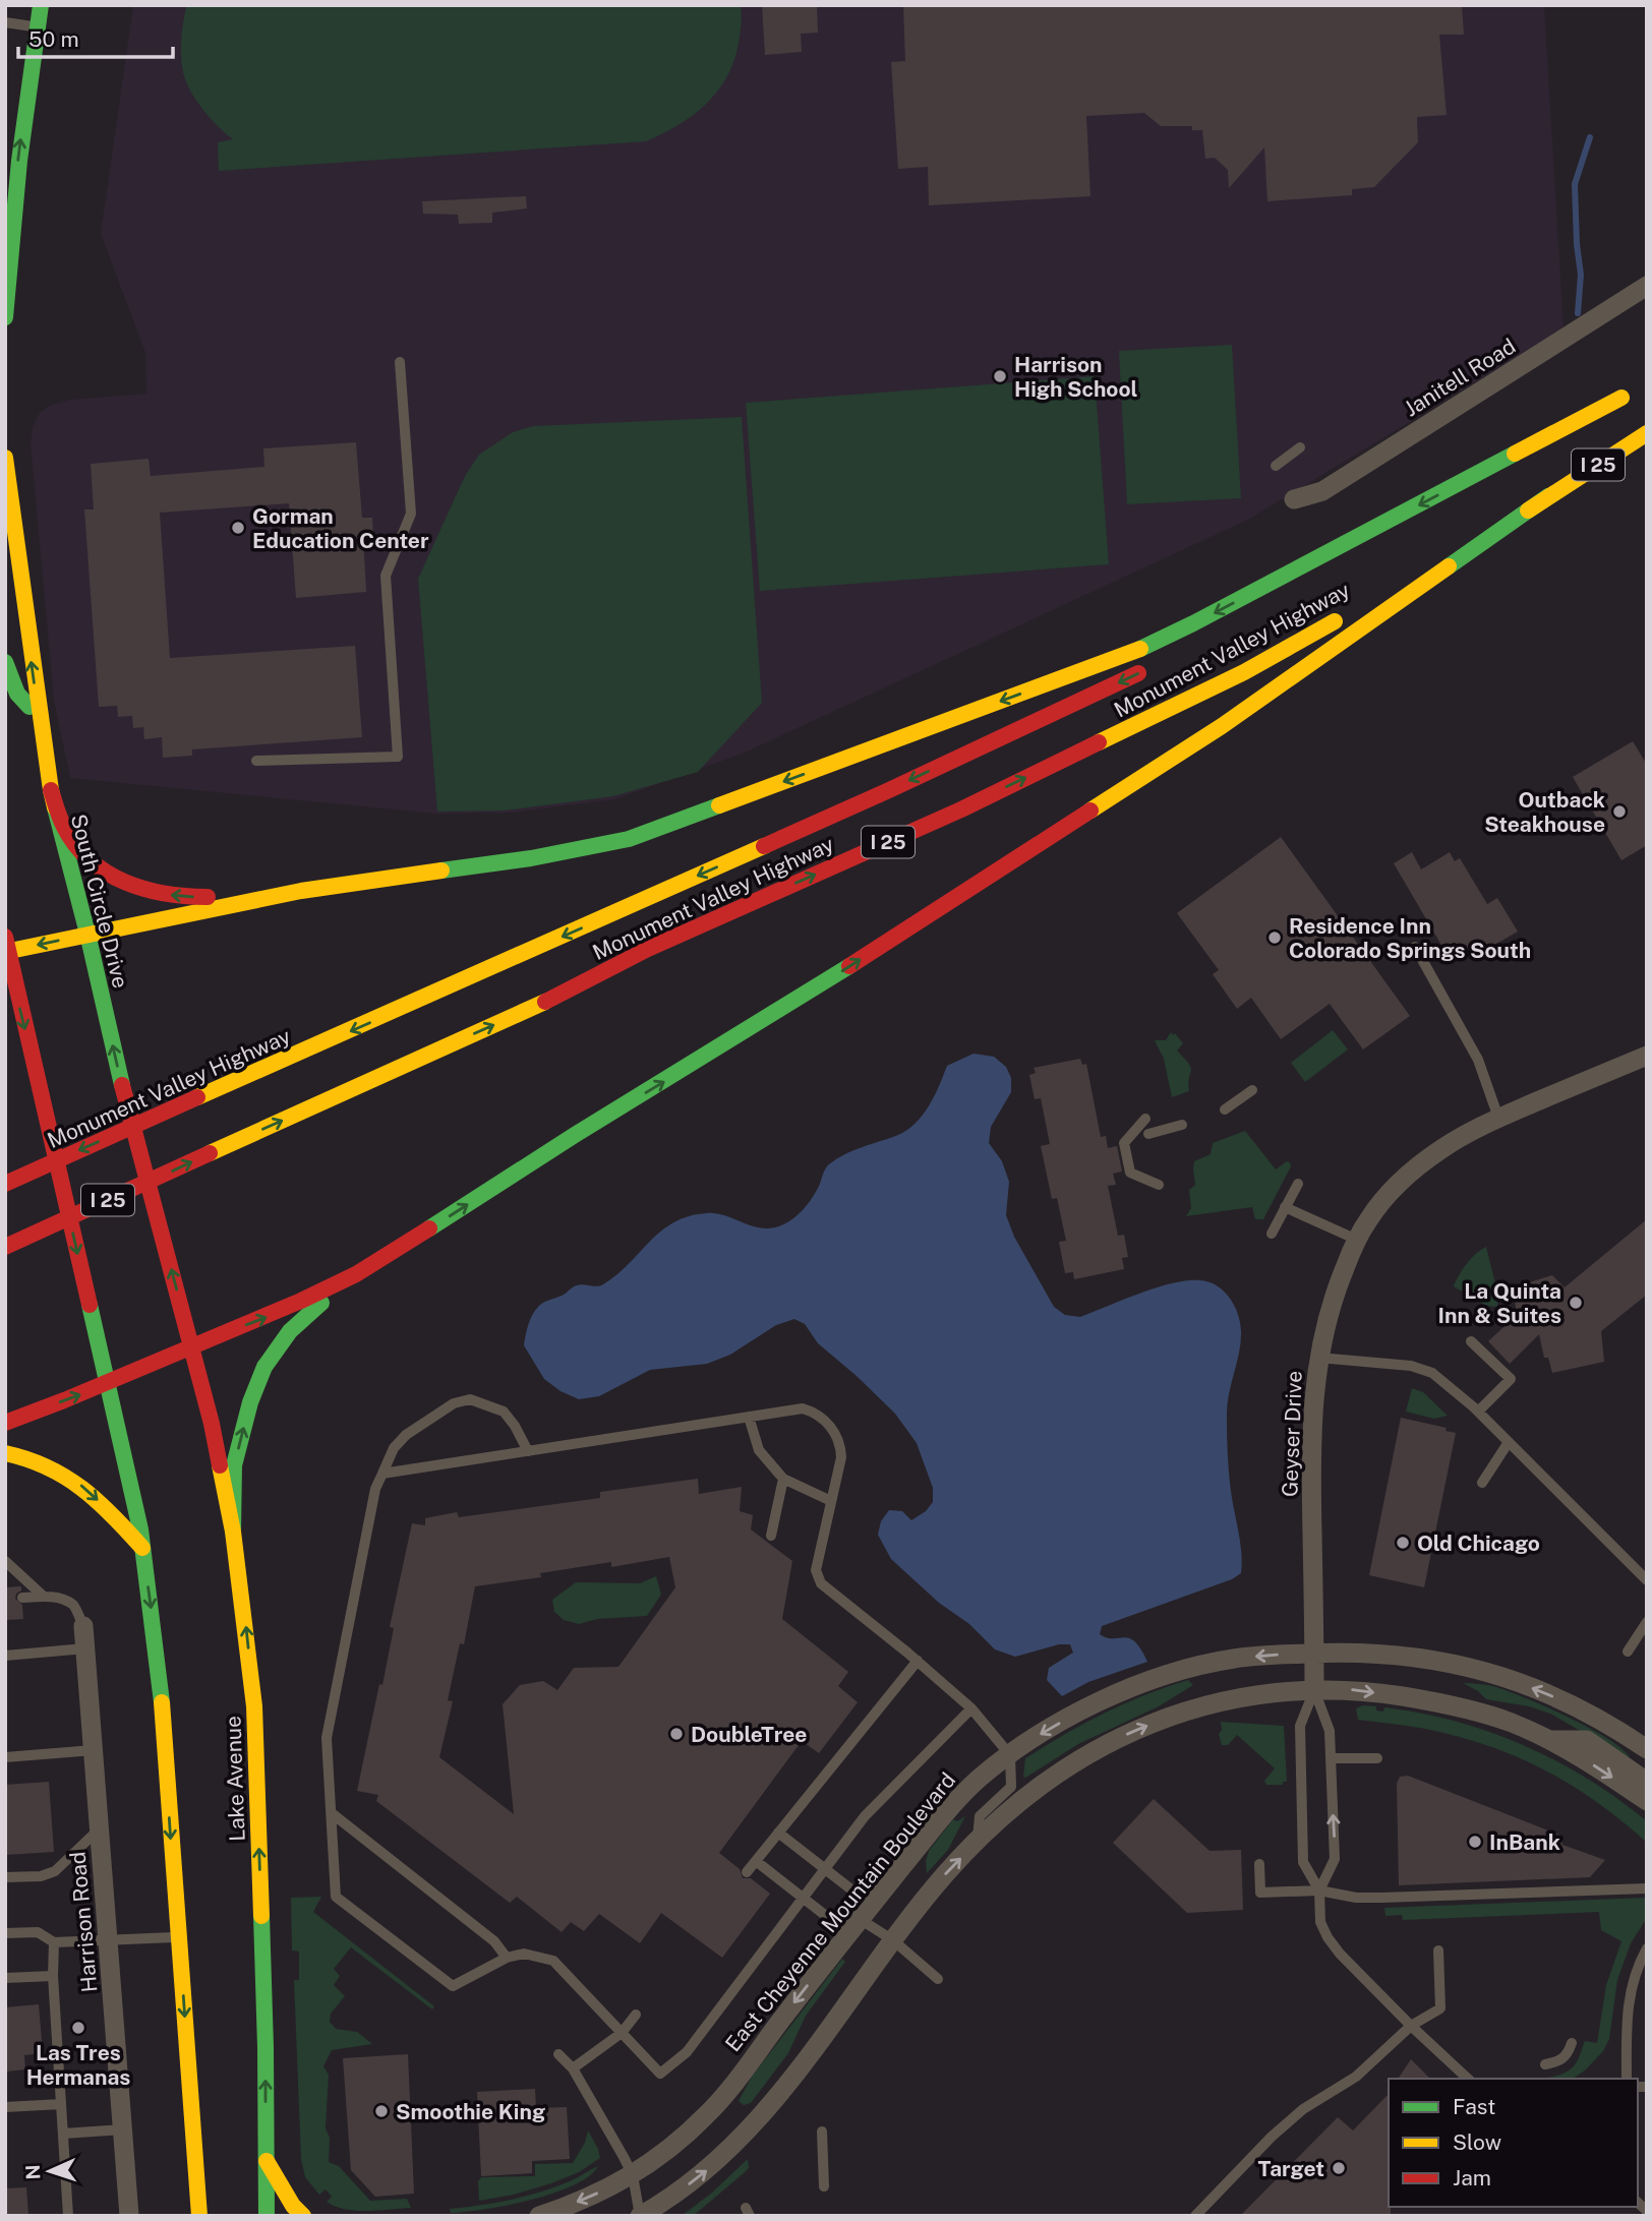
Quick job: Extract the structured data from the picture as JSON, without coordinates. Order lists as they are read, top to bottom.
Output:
{
  "streets": {
    "main road": [
      "I 25",
      "Monument Valley Highway",
      "South Circle Drive",
      "Lake Avenue"
    ],
    "street": [
      "Janitell Road",
      "Geyser Drive",
      "East Cheyenne Mountain Boulevard",
      "Harrison Road"
    ]
  },
  "crossings": [
    ["South Circle Drive", "Lake Avenue"],
    ["Geyser Drive", "East Cheyenne Mountain Boulevard"]
  ],
  "one_way": ["East Cheyenne Mountain Boulevard"],
  "places": [
    "Harrison High School",
    "Gorman Education Center",
    "Outback Steakhouse",
    "Residence Inn Colorado Springs South",
    "La Quinta Inn & Suites",
    "Old Chicago",
    "DoubleTree",
    "InBank",
    "Las Tres Hermanas",
    "Smoothie King",
    "Target"
  ],
  "legend": ["Fast", "Slow", "Jam"],
  "scale_bar": "50 m",
  "north": "left"
}
